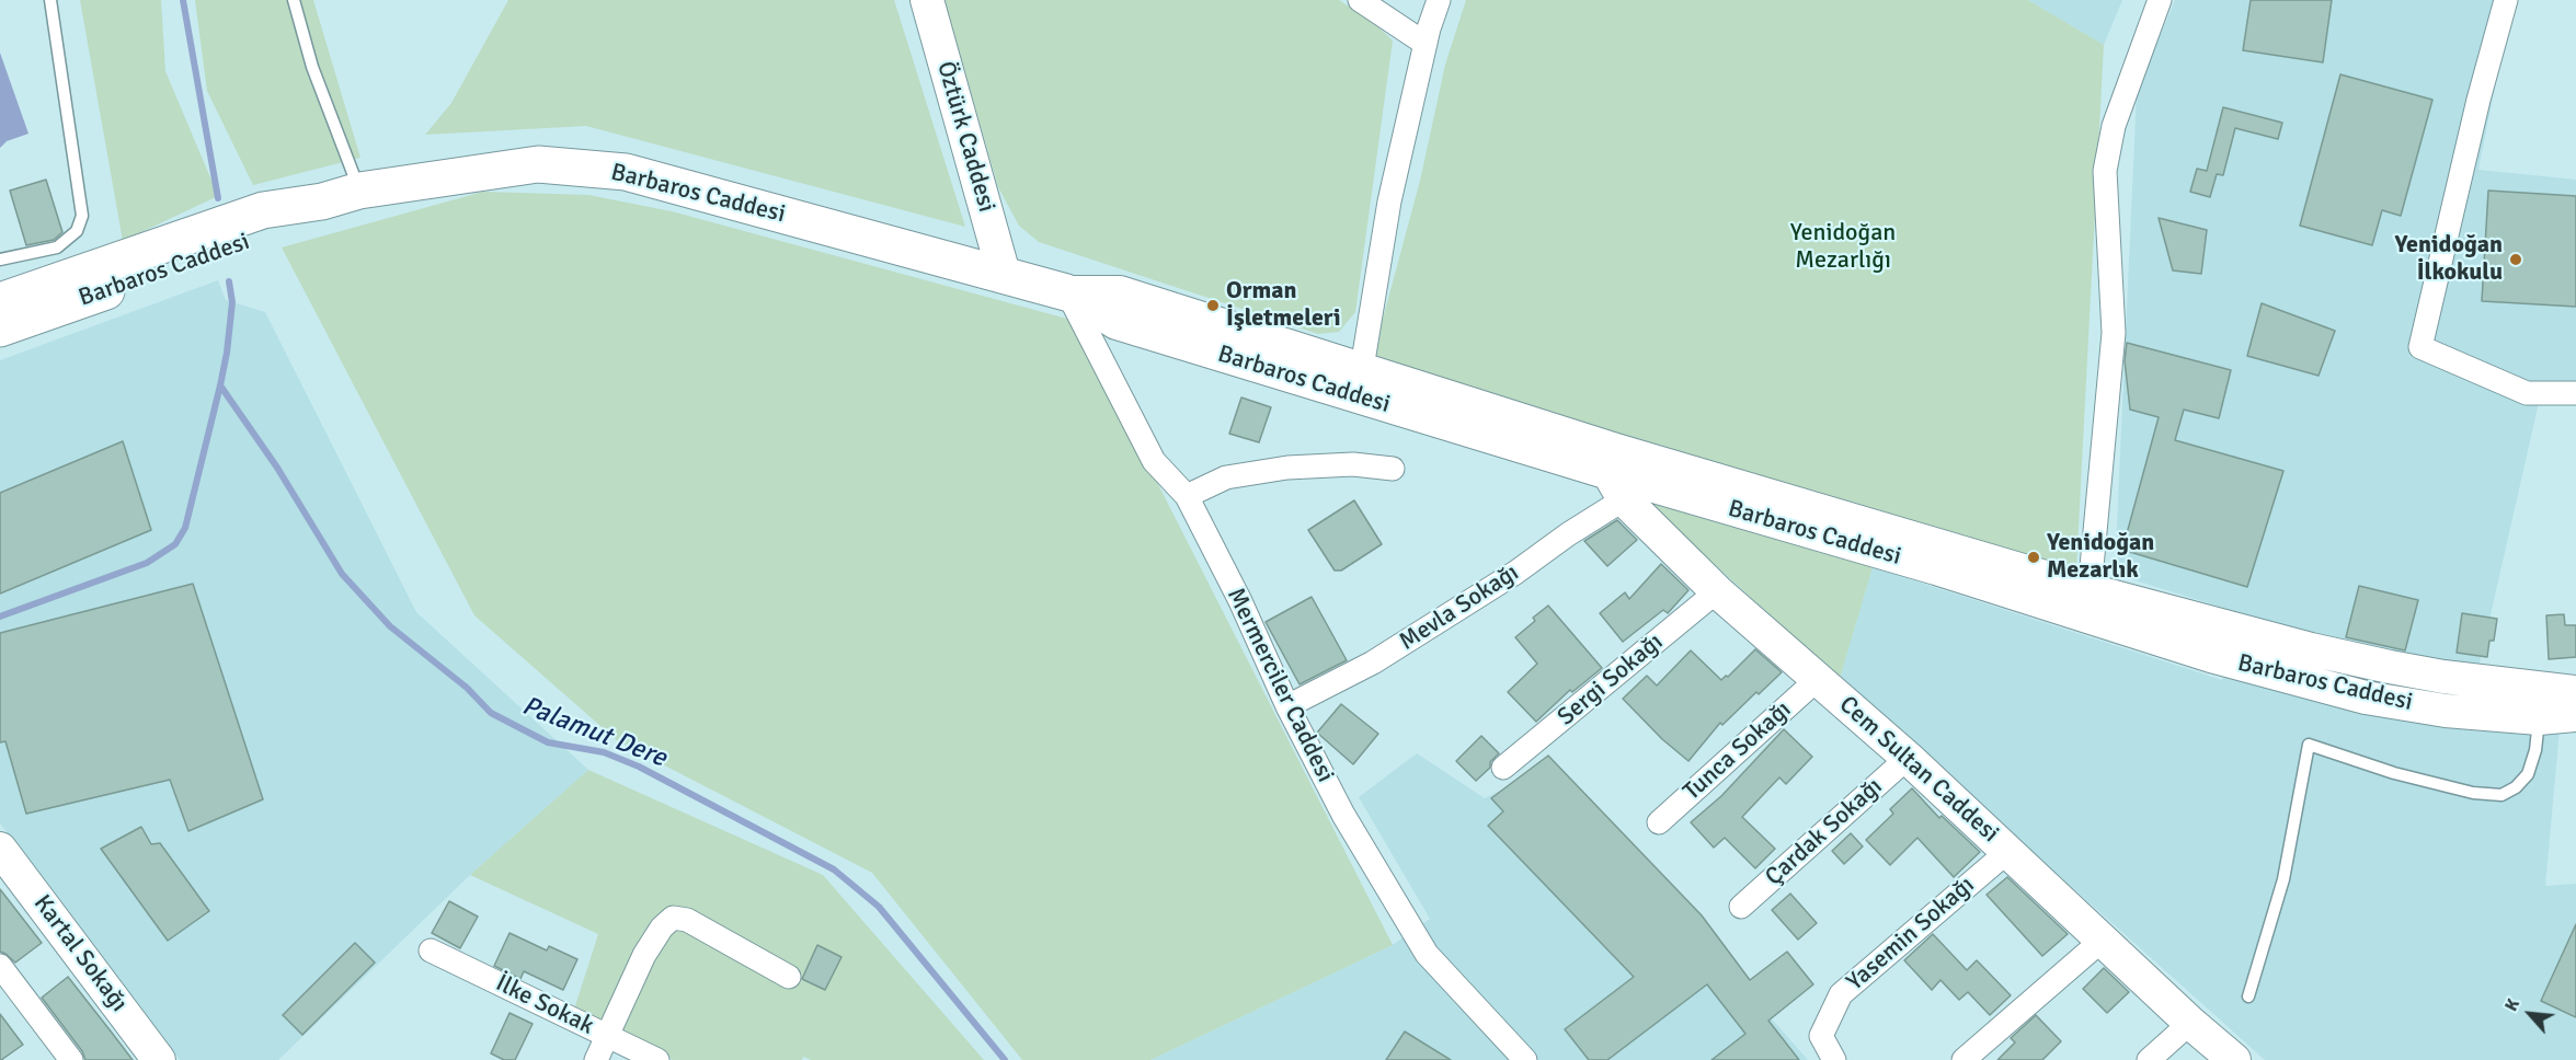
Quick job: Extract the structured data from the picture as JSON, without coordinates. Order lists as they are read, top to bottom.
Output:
{
  "streets": {
    "main road": [
      "Öztürk Caddesi",
      "Barbaros Caddesi",
      "Cem Sultan Caddesi",
      "Kartal Sokağı"
    ],
    "street": [
      "Mevla Sokağı",
      "Sergi Sokağı",
      "Mermerciler Caddesi",
      "Tunca Sokağı",
      "Çardak Sokağı",
      "Yasemin Sokağı",
      "İlke Sokak"
    ]
  },
  "crossings": [
    ["Öztürk Caddesi", "Barbaros Caddesi"],
    ["Barbaros Caddesi", "Mevla Sokağı"],
    ["Barbaros Caddesi", "Mermerciler Caddesi"],
    ["Barbaros Caddesi", "Cem Sultan Caddesi"],
    ["Mevla Sokağı", "Mermerciler Caddesi"],
    ["Mevla Sokağı", "Cem Sultan Caddesi"],
    ["Sergi Sokağı", "Cem Sultan Caddesi"],
    ["Tunca Sokağı", "Cem Sultan Caddesi"],
    ["Cem Sultan Caddesi", "Çardak Sokağı"],
    ["Cem Sultan Caddesi", "Yasemin Sokağı"]
  ],
  "water": ["Palamut Dere"],
  "parks": ["Yenidoğan Mezarlığı"],
  "places": ["Yenidoğan İlkokulu", "Orman İşletmeleri", "Yenidoğan Mezarlık"],
  "north": "top left"
}
